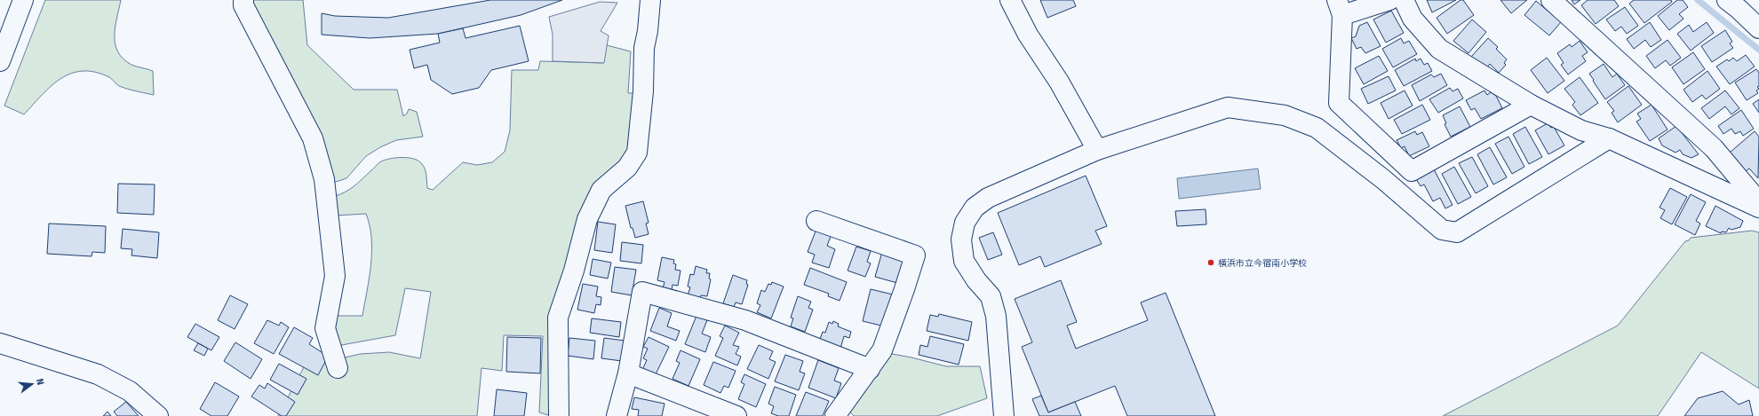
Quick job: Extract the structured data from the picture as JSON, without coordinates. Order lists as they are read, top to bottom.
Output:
{
  "places": ["横浜市立今宿南小学校"],
  "north": "right"
}
